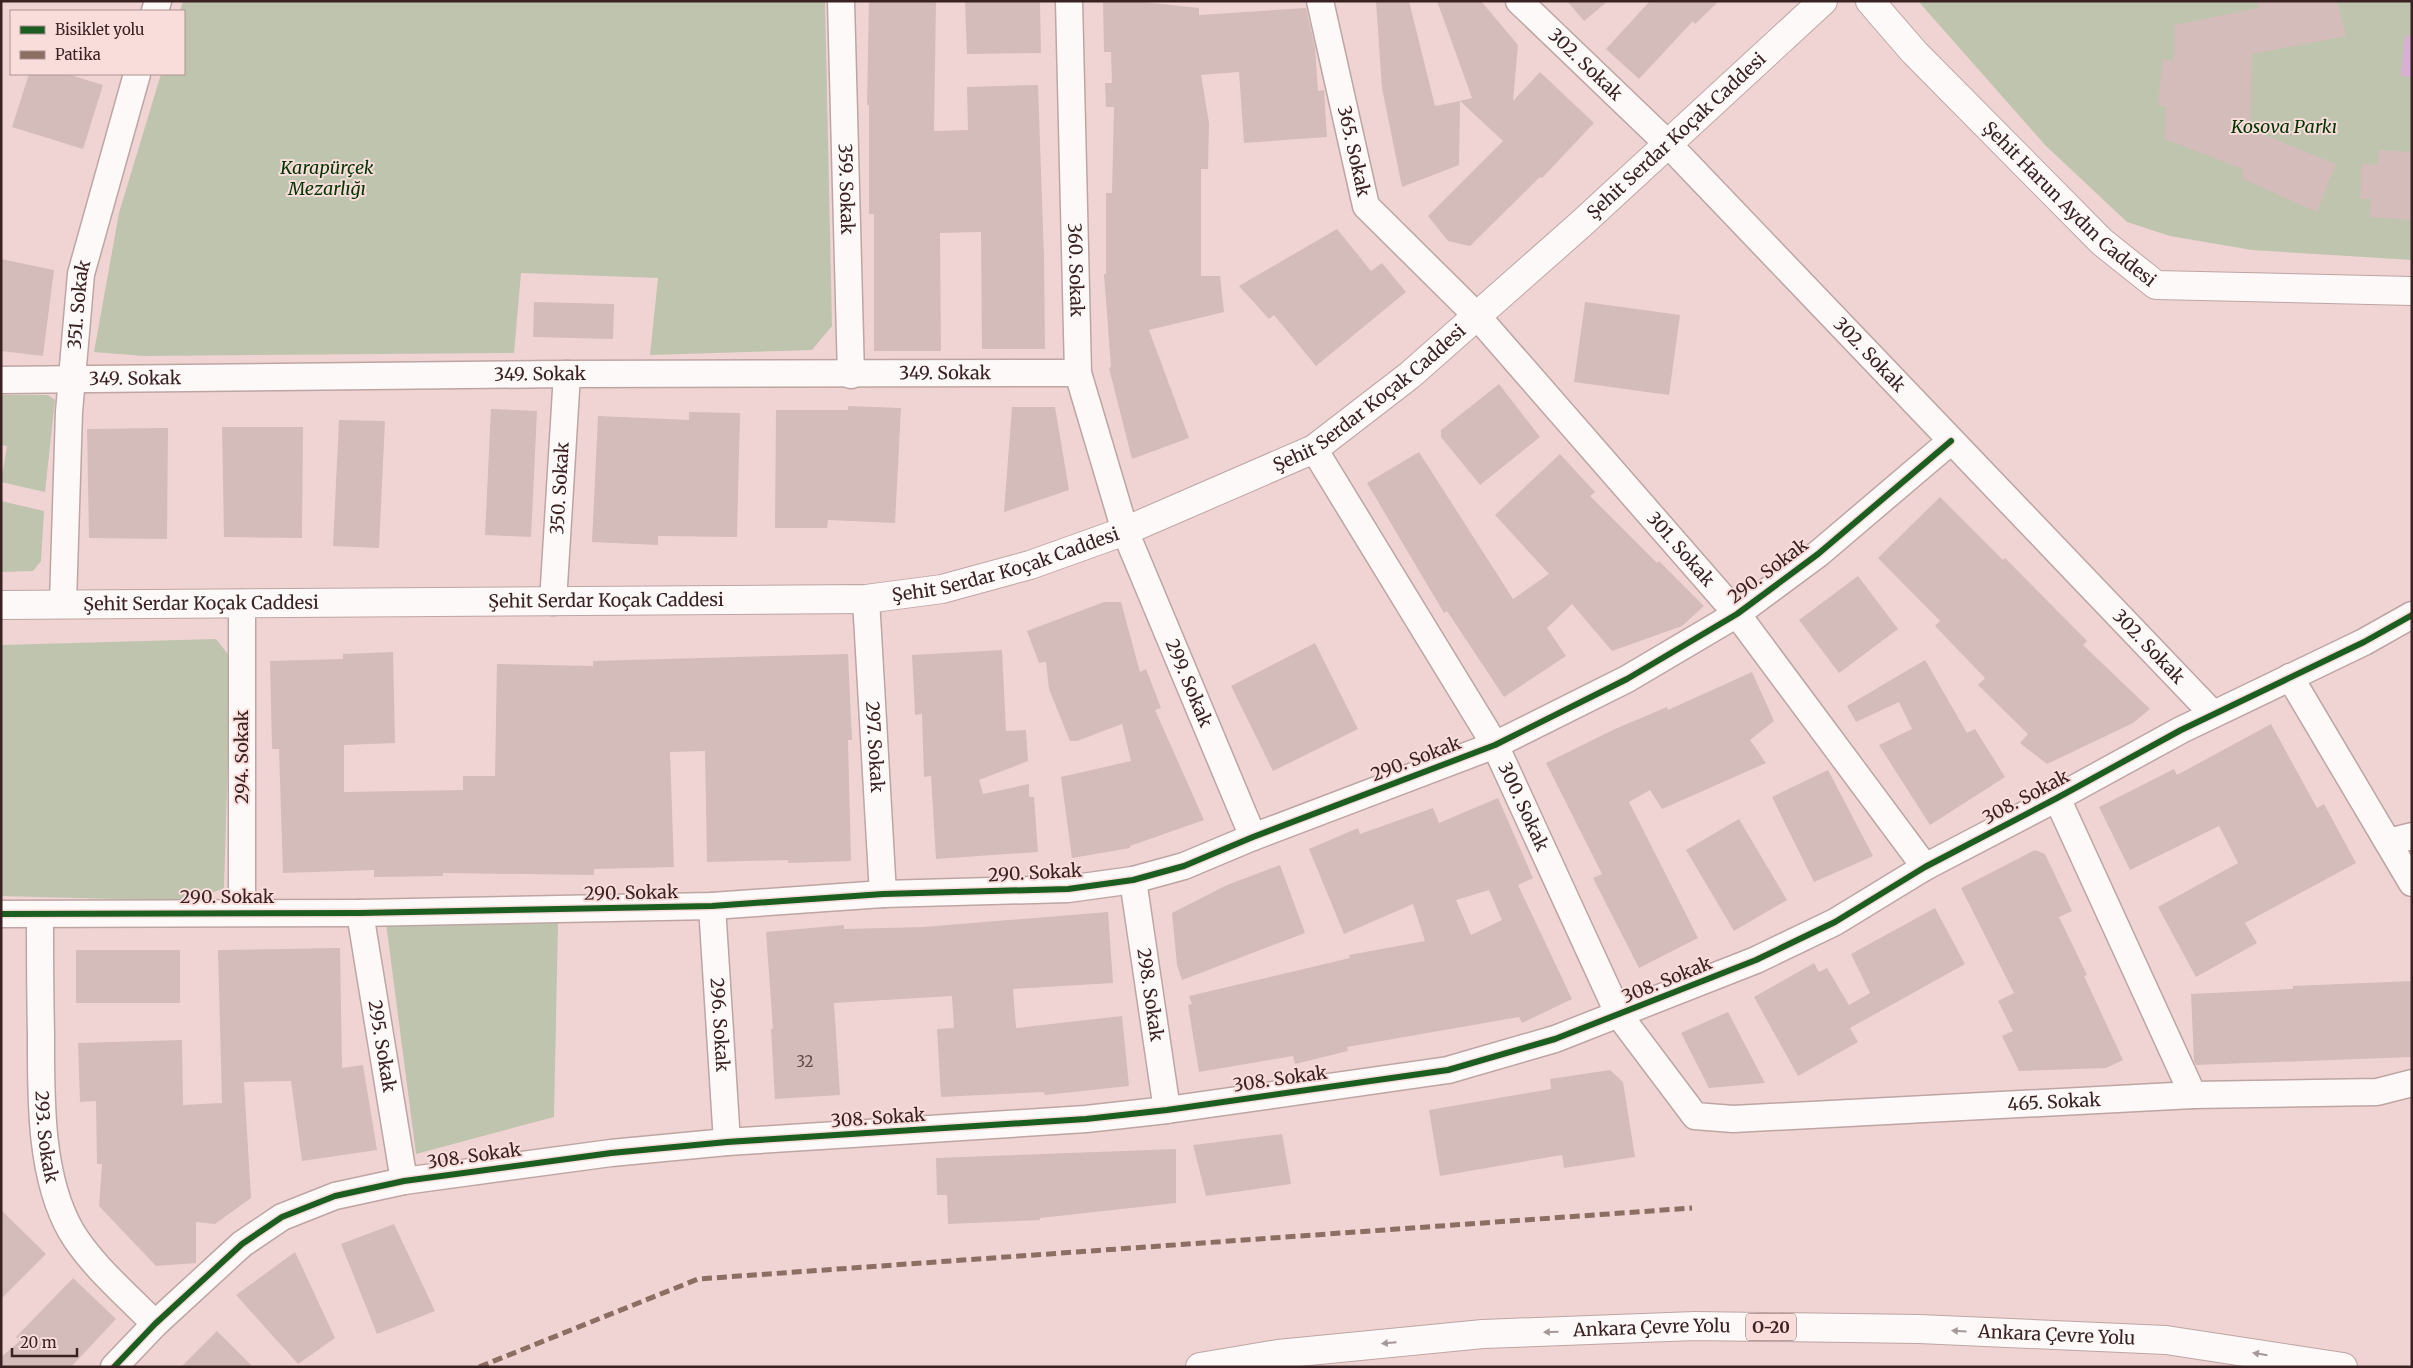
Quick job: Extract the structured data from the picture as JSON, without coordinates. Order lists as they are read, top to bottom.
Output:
{
  "streets": {
    "main road": [
      "Şehit Serdar Koçak Caddesi",
      "Şehit Harun Aydın Caddesi",
      "O-20",
      "Ankara Çevre Yolu"
    ],
    "street": [
      "302. Sokak",
      "365. Sokak",
      "359. Sokak",
      "360. Sokak",
      "351. Sokak",
      "349. Sokak",
      "350. Sokak",
      "301. Sokak",
      "290. Sokak",
      "299. Sokak",
      "297. Sokak",
      "294. Sokak",
      "308. Sokak",
      "300. Sokak",
      "298. Sokak",
      "296. Sokak",
      "295. Sokak",
      "465. Sokak",
      "293. Sokak"
    ]
  },
  "crossings": [
    ["302. Sokak", "Şehit Serdar Koçak Caddesi"],
    ["302. Sokak", "290. Sokak"],
    ["302. Sokak", "308. Sokak"],
    ["Şehit Serdar Koçak Caddesi", "365. Sokak"],
    ["Şehit Serdar Koçak Caddesi", "360. Sokak"],
    ["Şehit Serdar Koçak Caddesi", "351. Sokak"],
    ["Şehit Serdar Koçak Caddesi", "350. Sokak"],
    ["Şehit Serdar Koçak Caddesi", "301. Sokak"],
    ["Şehit Serdar Koçak Caddesi", "299. Sokak"],
    ["Şehit Serdar Koçak Caddesi", "297. Sokak"],
    ["Şehit Serdar Koçak Caddesi", "294. Sokak"],
    ["Şehit Serdar Koçak Caddesi", "300. Sokak"],
    ["365. Sokak", "301. Sokak"],
    ["359. Sokak", "349. Sokak"],
    ["360. Sokak", "349. Sokak"],
    ["360. Sokak", "299. Sokak"],
    ["351. Sokak", "349. Sokak"],
    ["349. Sokak", "350. Sokak"],
    ["301. Sokak", "290. Sokak"],
    ["301. Sokak", "308. Sokak"],
    ["290. Sokak", "299. Sokak"],
    ["290. Sokak", "297. Sokak"],
    ["290. Sokak", "294. Sokak"],
    ["290. Sokak", "300. Sokak"],
    ["290. Sokak", "298. Sokak"],
    ["290. Sokak", "296. Sokak"],
    ["290. Sokak", "295. Sokak"],
    ["290. Sokak", "293. Sokak"],
    ["308. Sokak", "300. Sokak"],
    ["308. Sokak", "298. Sokak"],
    ["308. Sokak", "296. Sokak"],
    ["308. Sokak", "295. Sokak"],
    ["308. Sokak", "293. Sokak"],
    ["300. Sokak", "465. Sokak"]
  ],
  "one_way": ["Ankara Çevre Yolu"],
  "parks": ["Kosova Parkı", "Karapürçek Mezarlığı"],
  "house_numbers": ["32"],
  "legend": ["Bisiklet yolu", "Patika"],
  "scale_bar": "20 m"
}
